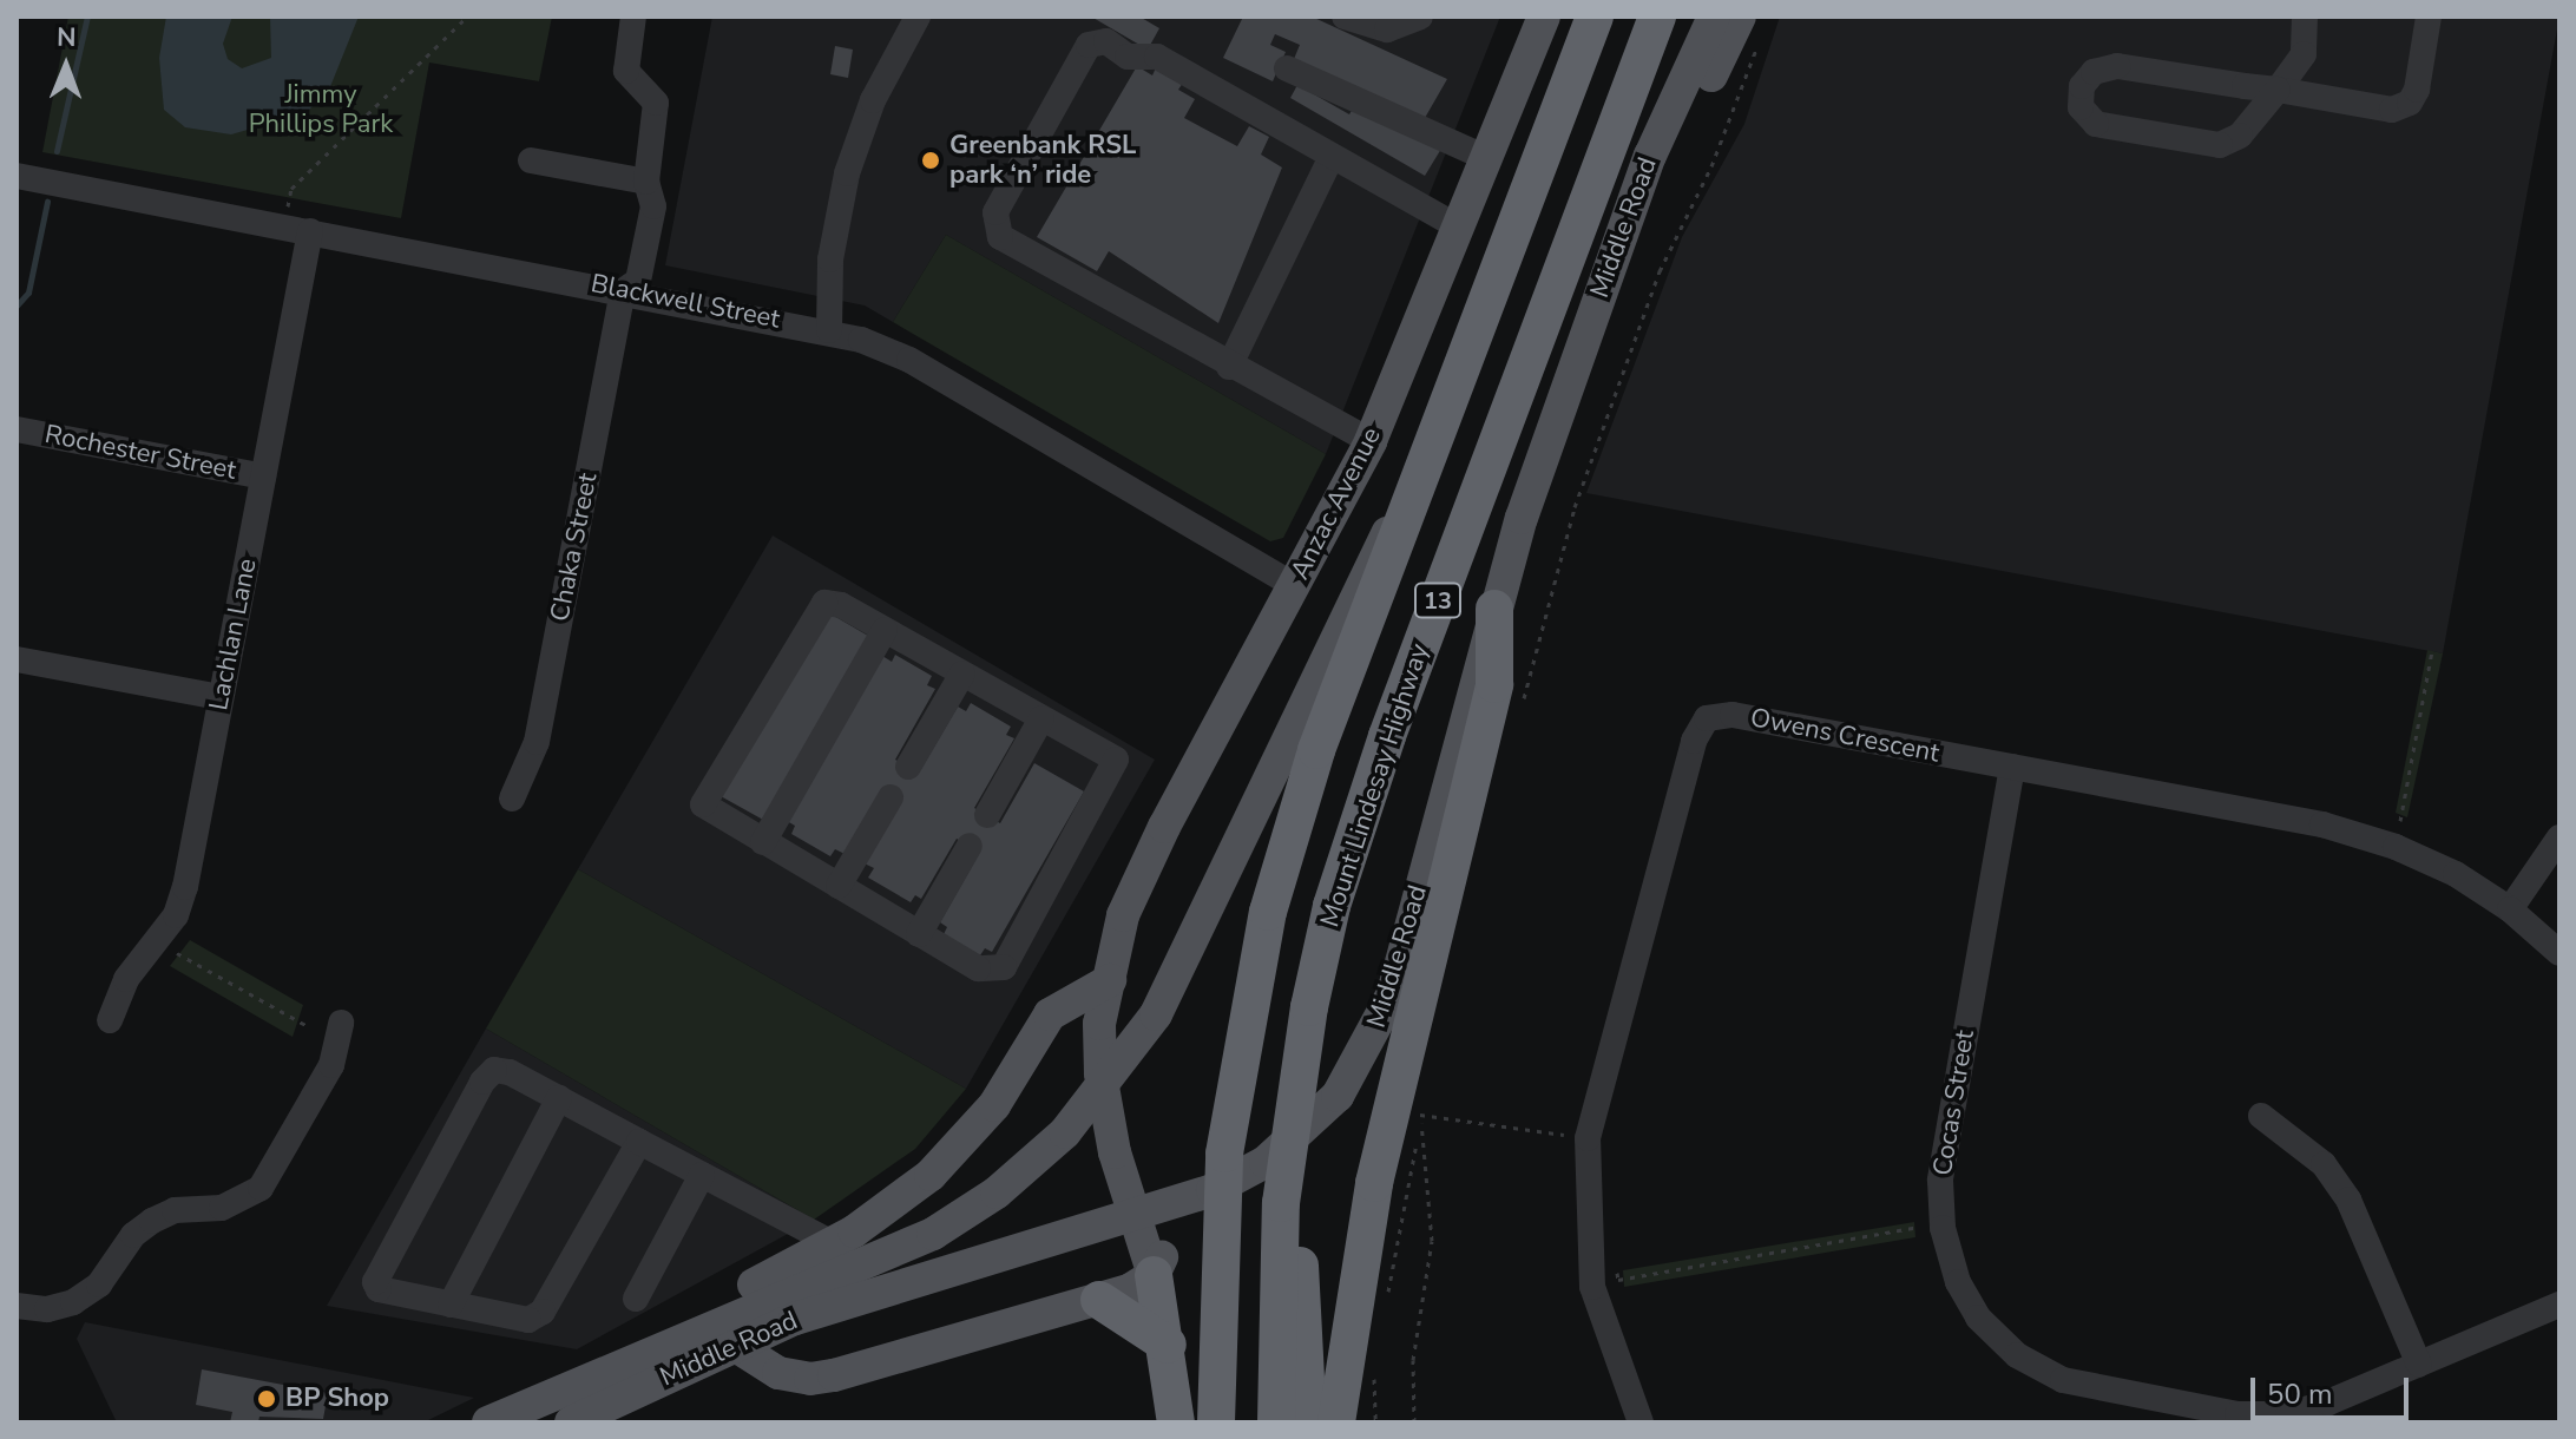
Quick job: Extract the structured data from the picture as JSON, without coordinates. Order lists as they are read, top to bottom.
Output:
{
  "streets": {
    "highway": ["13", "Mount Lindesay Highway"],
    "main road": ["Middle Road", "Anzac Avenue"],
    "street": [
      "Blackwell Street",
      "Rochester Street",
      "Chaka Street",
      "Lachlan Lane",
      "Owens Crescent",
      "Cocas Street"
    ]
  },
  "crossings": [
    ["Middle Road", "13"],
    ["Blackwell Street", "Anzac Avenue"],
    ["Blackwell Street", "Chaka Street"],
    ["Blackwell Street", "Lachlan Lane"],
    ["Rochester Street", "Lachlan Lane"],
    ["Owens Crescent", "Cocas Street"]
  ],
  "parks": ["Jimmy Phillips Park"],
  "places": ["Greenbank RSL park ‘n’ ride", "BP Shop"],
  "scale_bar": "50 m",
  "north": "top"
}
